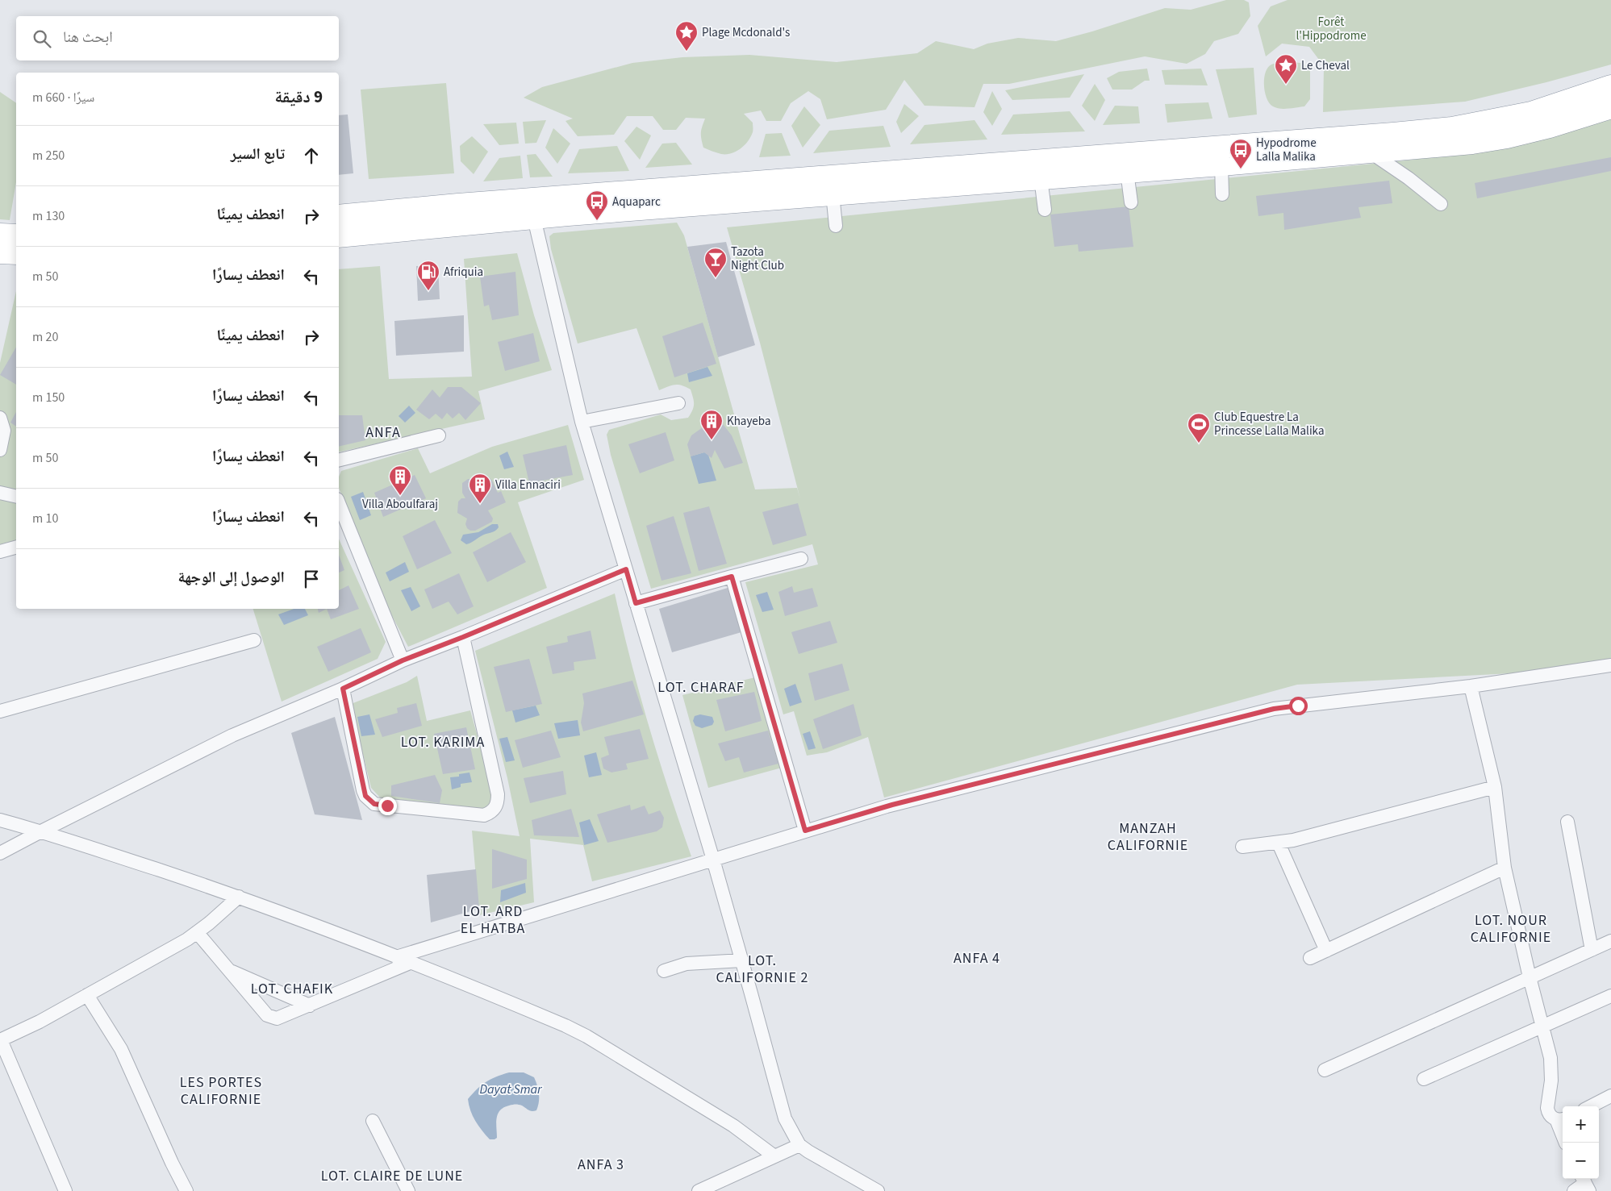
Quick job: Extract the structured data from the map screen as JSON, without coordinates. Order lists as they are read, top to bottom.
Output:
{
  "districts": [
    "ANFA",
    "LOT. CHARAF",
    "LOT. KARIMA",
    "MANZAH CALIFORNIE",
    "LOT. ARD EL HATBA",
    "LOT. NOUR CALIFORNIE",
    "ANFA 4",
    "LOT. CALIFORNIE 2",
    "LOT. CHAFIK",
    "LES PORTES CALIFORNIE",
    "ANFA 3",
    "LOT. CLAIRE DE LUNE"
  ],
  "water": ["Dayat Smar"],
  "parks": ["Forêt l'Hippodrome"],
  "places": {
    "place": ["Plage Mcdonald's", "Le Cheval"],
    "bus stop": ["Hypodrome Lalla Malika", "Aquaparc"],
    "bar": ["Tazota Night Club"],
    "fuel station": ["Afriquia"],
    "building": ["Khayeba", "Villa Aboulfaraj", "Villa Ennaciri"],
    "sports": ["Club Equestre La Princesse Lalla Malika"]
  },
  "page": {
    "search": "ابحث هنا",
    "heading": ["9 دقيقة", "سيرًا · 660 m"],
    "list": [
      ["تابع السير", "250 m"],
      ["انعطف يمينًا", "130 m"],
      ["انعطف يسارًا", "50 m"],
      ["انعطف يمينًا", "20 m"],
      ["انعطف يسارًا", "150 m"],
      ["انعطف يسارًا", "50 m"],
      ["انعطف يسارًا", "10 m"],
      "الوصول إلى الوجهة"
    ],
    "map_buttons": ["+", "−"]
  }
}
